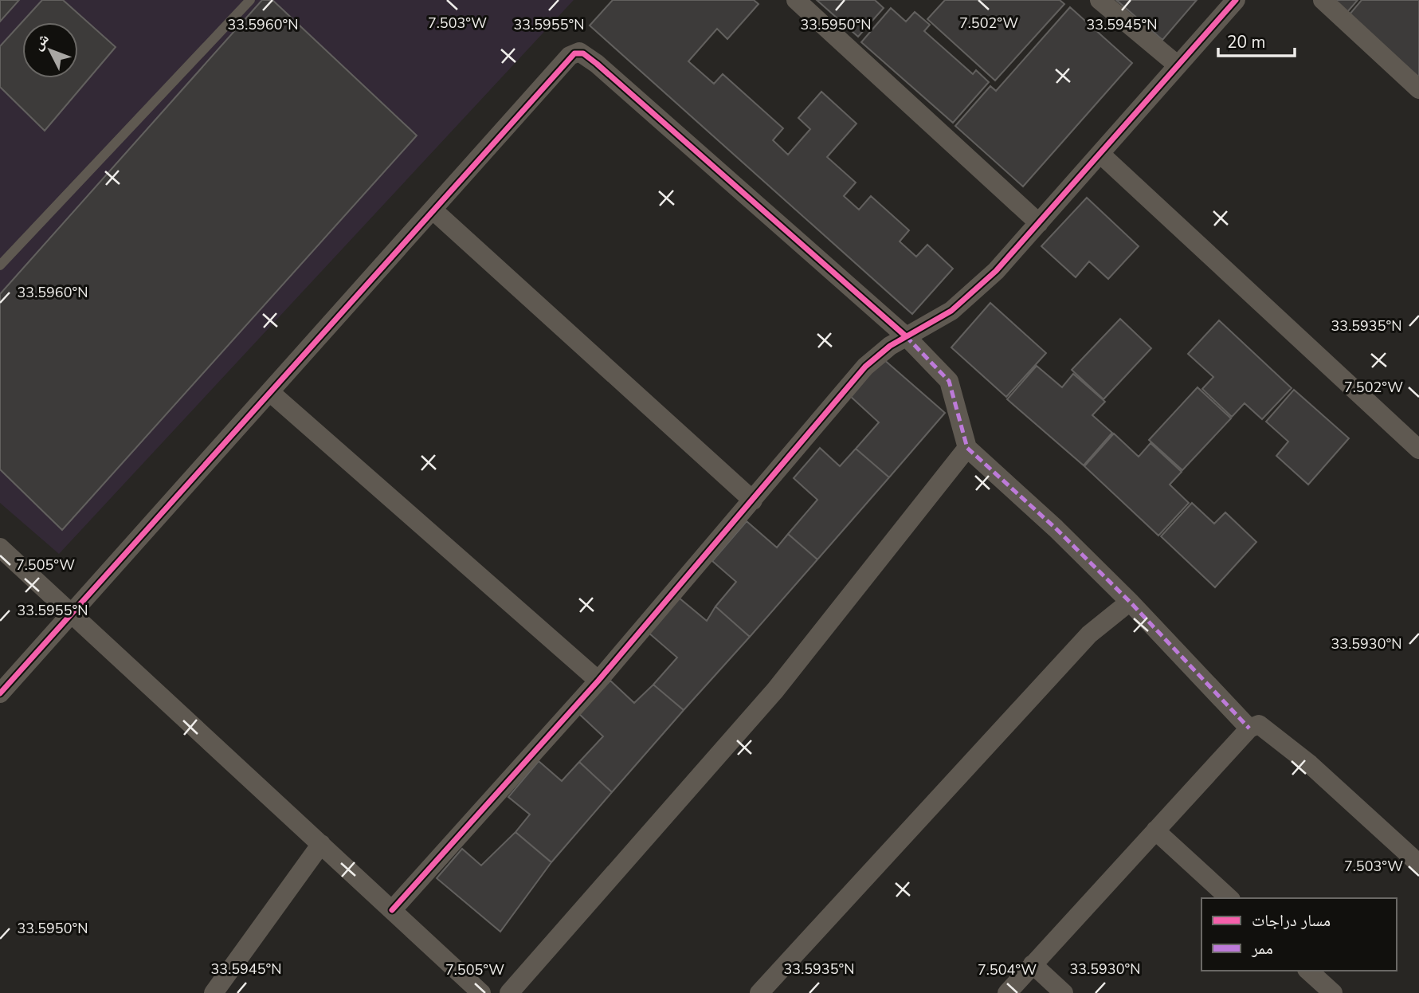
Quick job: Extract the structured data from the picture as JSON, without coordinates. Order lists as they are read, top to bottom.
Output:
{
  "legend": ["مسار دراجات", "ممر"],
  "scale_bar": "20 m",
  "north": "top left",
  "coordinates": [
    "7.503°W",
    "7.502°W",
    "33.5960°N",
    "33.5955°N",
    "33.5950°N",
    "33.5945°N",
    "33.5935°N",
    "7.505°W",
    "33.5930°N",
    "7.504°W"
  ]
}
